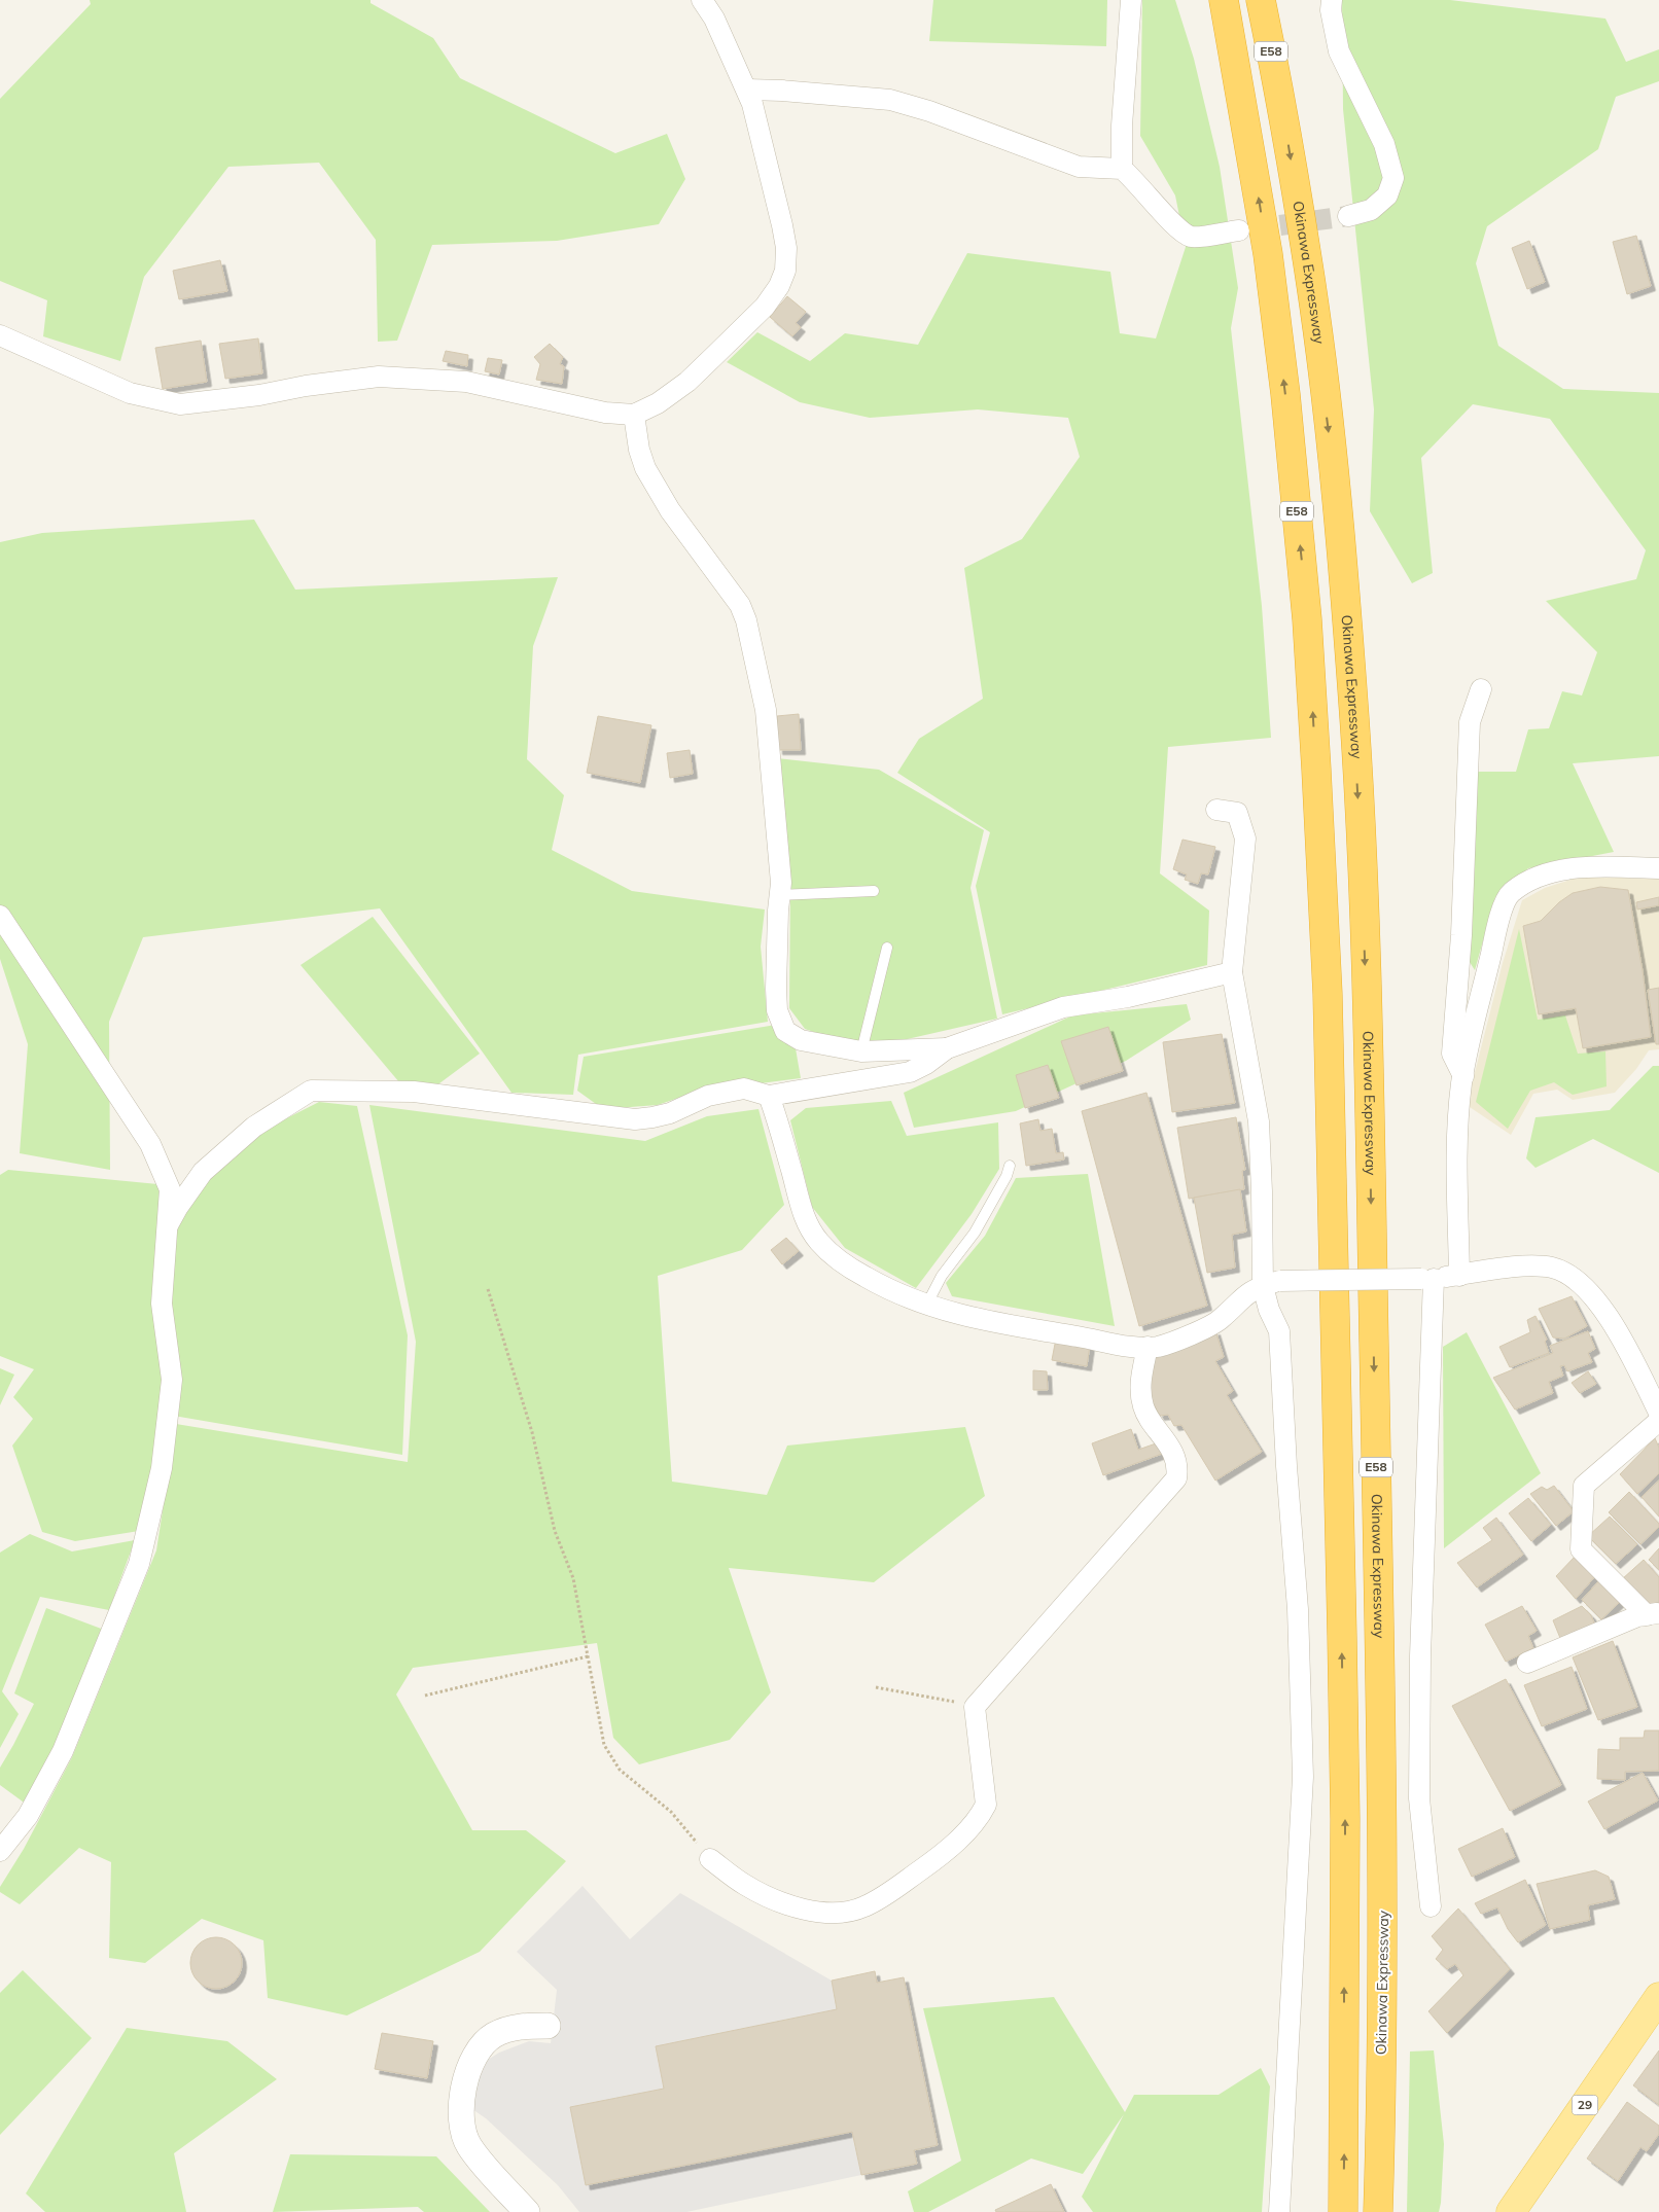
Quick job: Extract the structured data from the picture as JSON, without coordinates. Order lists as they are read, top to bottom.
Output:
{
  "streets": {
    "highway": ["E58", "Okinawa Expressway"],
    "main road": ["29"]
  }
}
